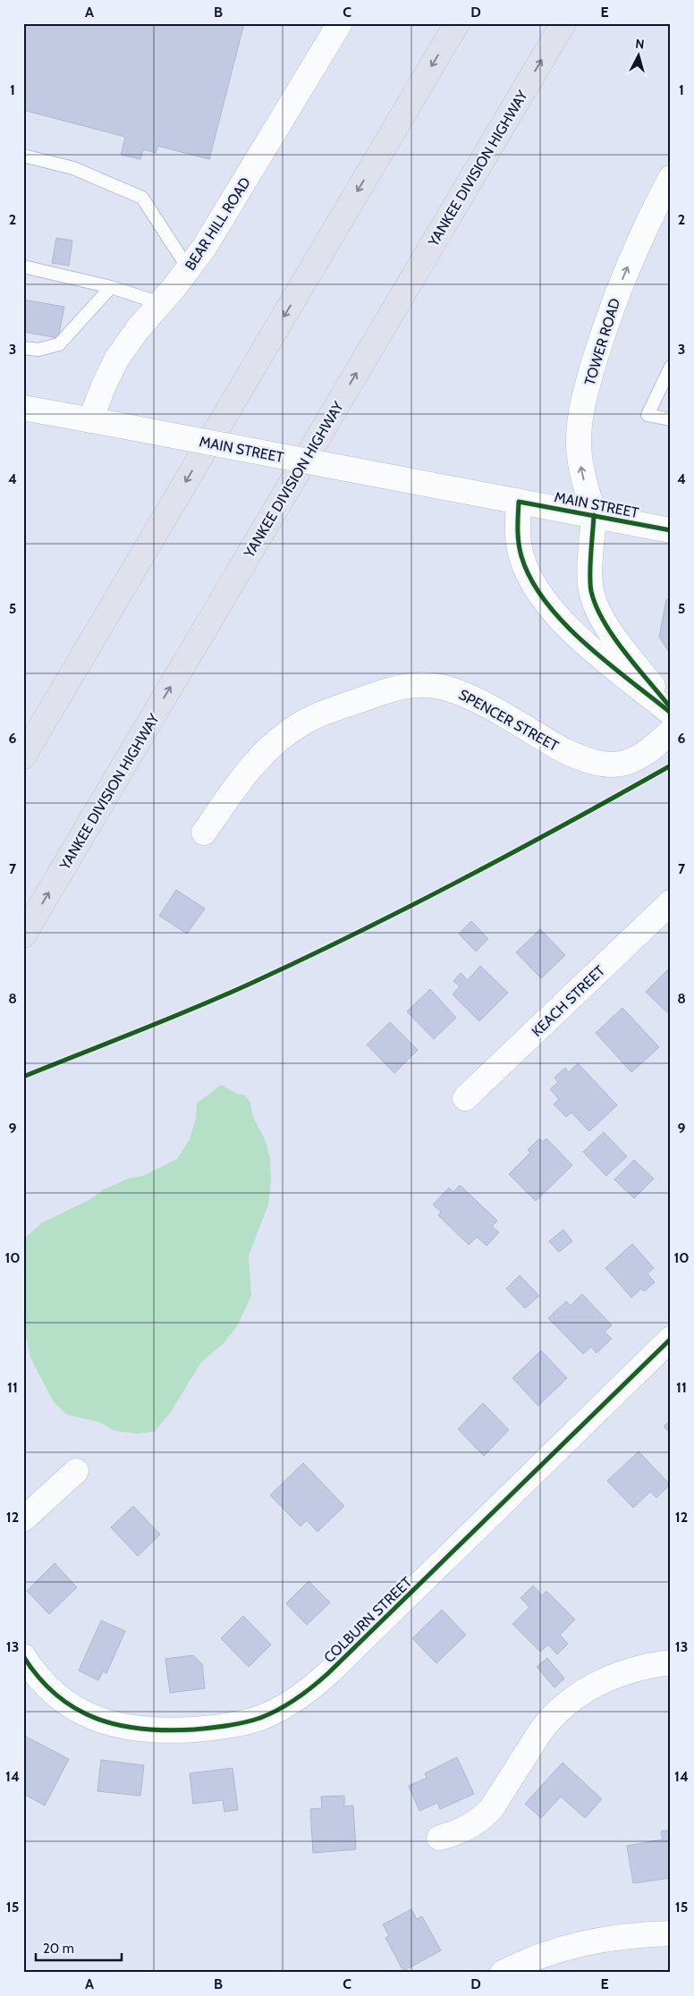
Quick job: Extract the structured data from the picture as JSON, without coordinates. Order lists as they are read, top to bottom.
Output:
{
  "streets": {
    "highway": ["YANKEE DIVISION HIGHWAY"],
    "street": [
      "BEAR HILL ROAD",
      "TOWER ROAD",
      "MAIN STREET",
      "SPENCER STREET",
      "KEACH STREET",
      "COLBURN STREET"
    ]
  },
  "crossings": [
    ["BEAR HILL ROAD", "MAIN STREET"],
    ["TOWER ROAD", "MAIN STREET"]
  ],
  "one_way": ["TOWER ROAD"],
  "scale_bar": "20 m",
  "north": "top",
  "grid": {
    "columns": [
      "A",
      "B",
      "C",
      "D",
      "E"
    ],
    "rows": [
      "1",
      "2",
      "3",
      "4",
      "5",
      "6",
      "7",
      "8",
      "9",
      "10",
      "11",
      "12",
      "13",
      "14",
      "15"
    ]
  }
}
